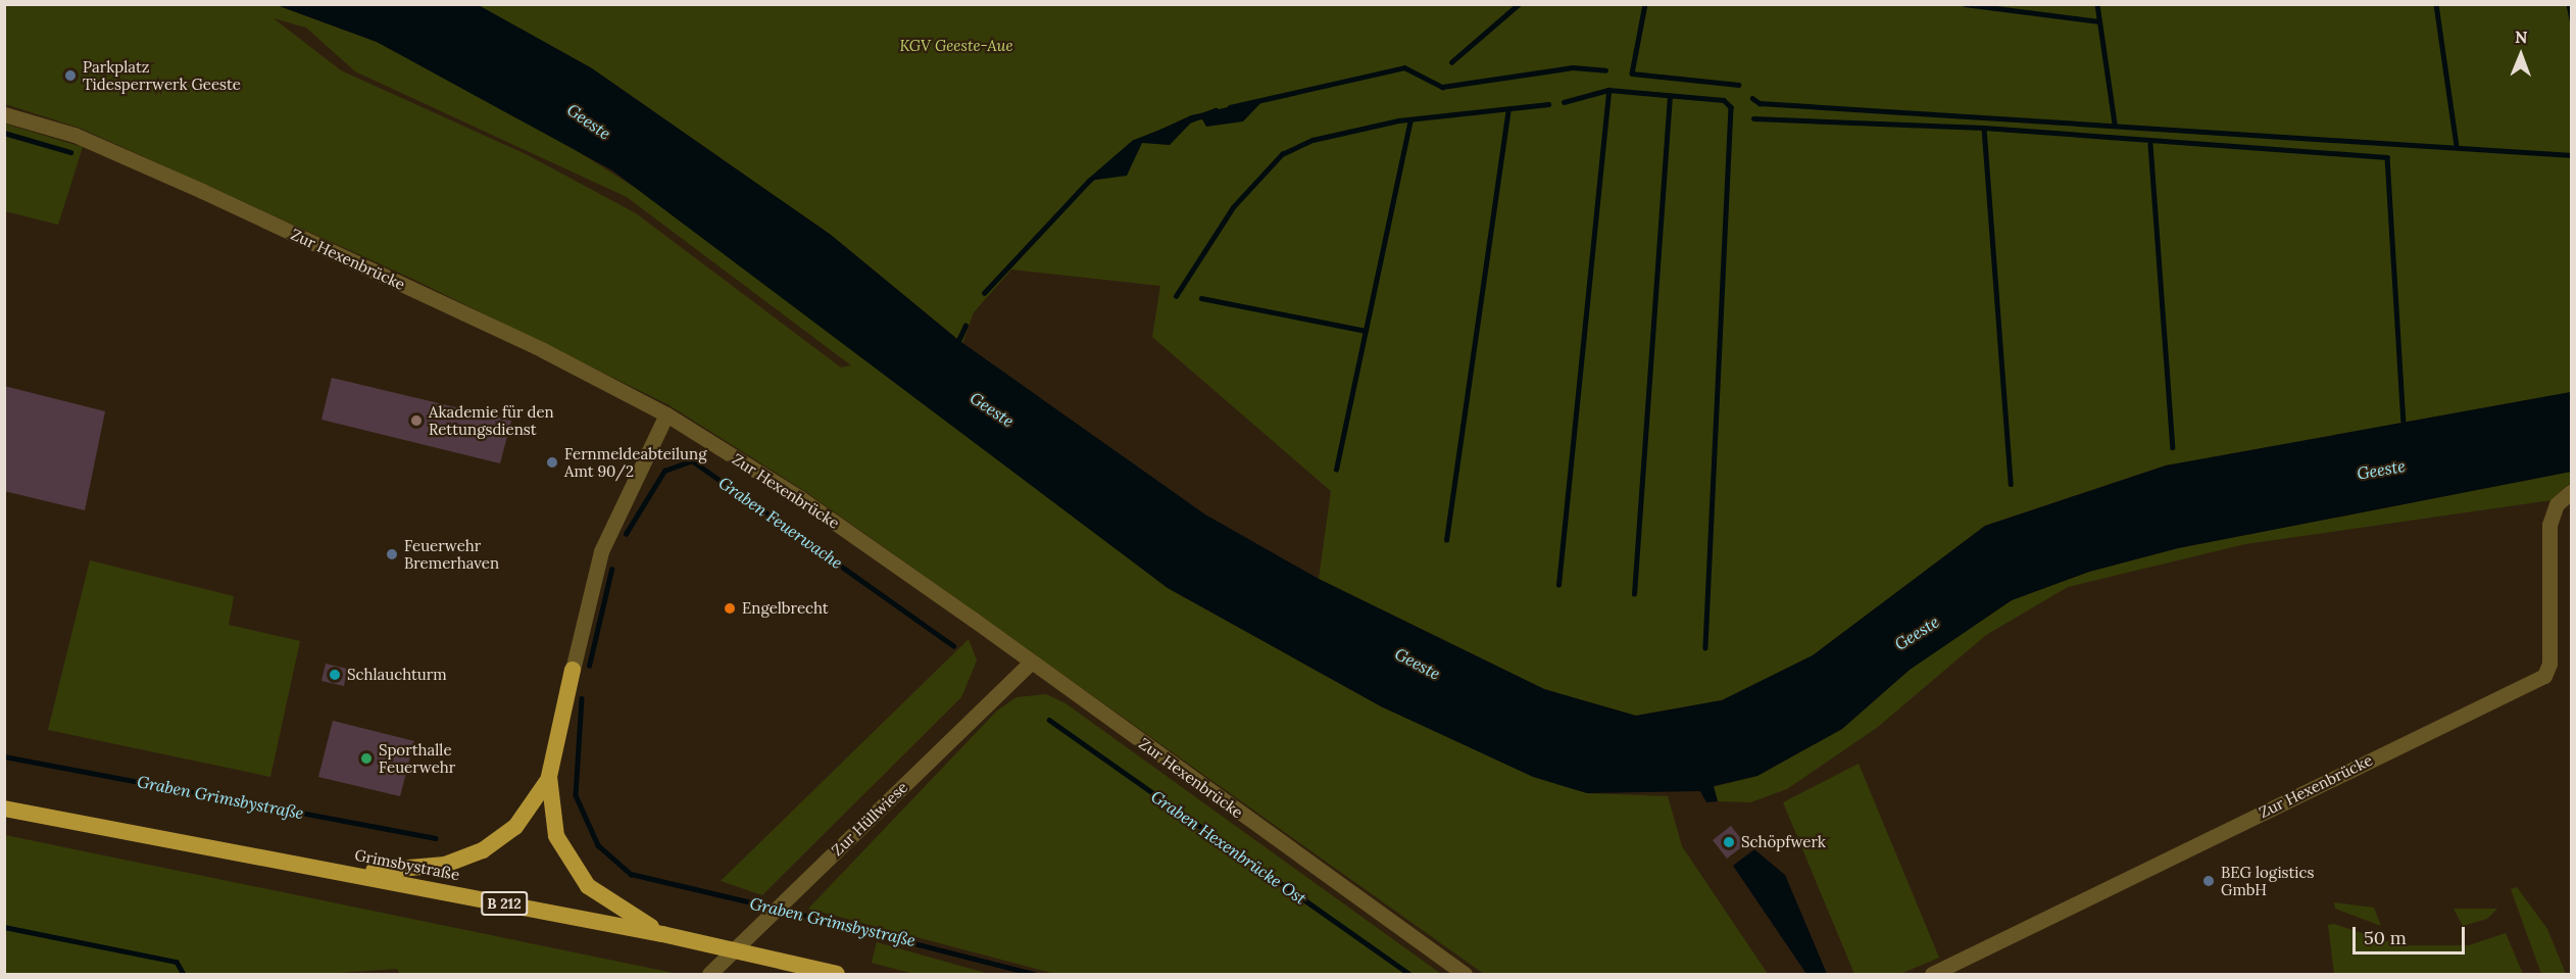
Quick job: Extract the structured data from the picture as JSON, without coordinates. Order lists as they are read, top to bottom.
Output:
{
  "streets": {
    "highway": ["Grimsbystraße", "B 212"],
    "street": ["Zur Hexenbrücke", "Zur Hüllwiese"]
  },
  "crossings": [
    ["Zur Hexenbrücke", "Zur Hüllwiese"]
  ],
  "water": [
    "Geeste",
    "Graben Feuerwache",
    "Graben Grimsbystraße",
    "Graben Hexenbrücke Ost"
  ],
  "parks": ["KGV Geeste-Aue"],
  "places": [
    "Parkplatz Tidesperrwerk Geeste",
    "Akademie für den Rettungsdienst",
    "Fernmeldeabteilung Amt 90/2",
    "Feuerwehr Bremerhaven",
    "Engelbrecht",
    "Schlauchturm",
    "Sporthalle Feuerwehr",
    "Schöpfwerk",
    "BEG logistics GmbH"
  ],
  "scale_bar": "50 m",
  "north": "top"
}
